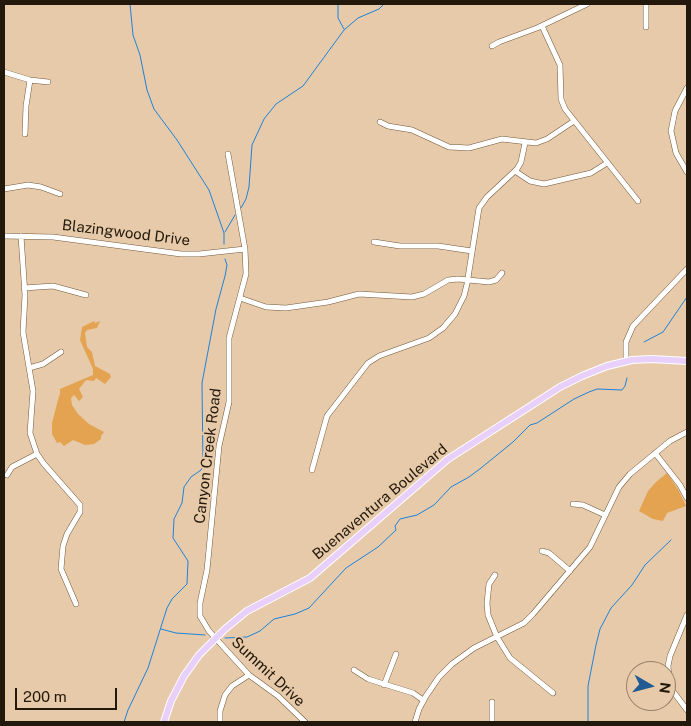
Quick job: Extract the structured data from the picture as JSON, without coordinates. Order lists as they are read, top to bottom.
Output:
{
  "streets": {
    "main road": ["Buenaventura Boulevard"],
    "street": ["Blazingwood Drive", "Canyon Creek Road", "Summit Drive"]
  },
  "crossings": [
    ["Blazingwood Drive", "Canyon Creek Road"],
    ["Canyon Creek Road", "Buenaventura Boulevard"],
    ["Canyon Creek Road", "Summit Drive"],
    ["Buenaventura Boulevard", "Summit Drive"]
  ],
  "scale_bar": "200 m",
  "north": "right"
}
